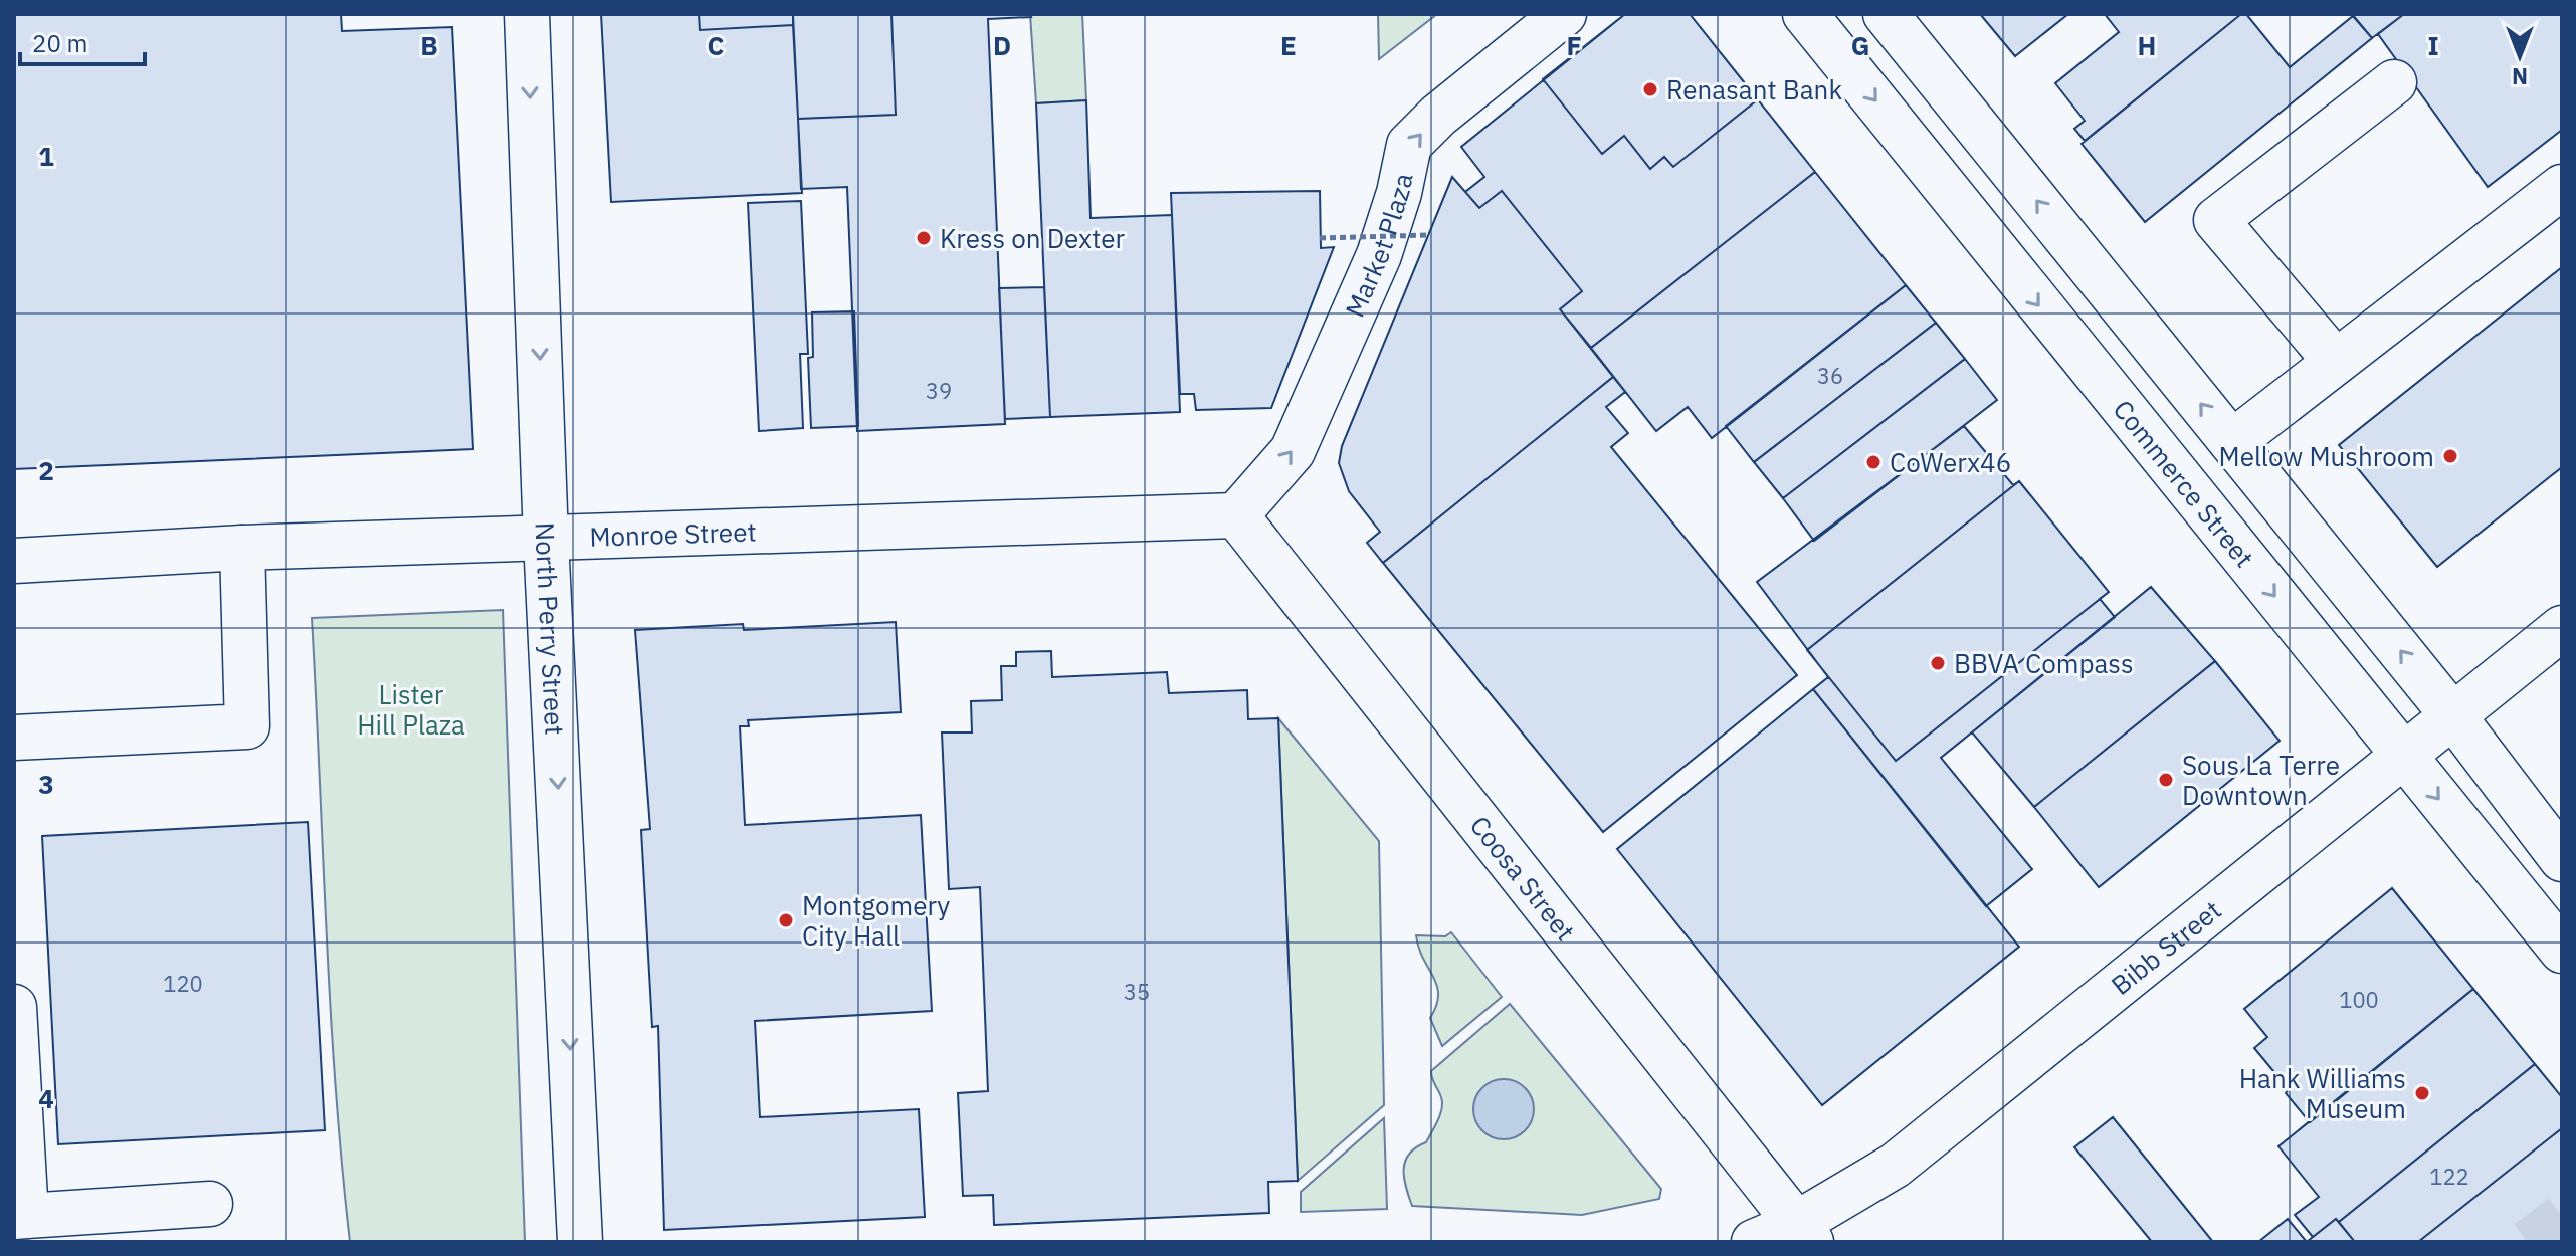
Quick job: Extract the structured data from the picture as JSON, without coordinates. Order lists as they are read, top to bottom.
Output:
{
  "streets": {
    "street": [
      "Market Plaza",
      "Commerce Street",
      "Monroe Street",
      "North Perry Street",
      "Coosa Street",
      "Bibb Street"
    ]
  },
  "crossings": [
    ["Market Plaza", "Monroe Street"],
    ["Market Plaza", "Coosa Street"],
    ["Commerce Street", "Bibb Street"],
    ["Monroe Street", "North Perry Street"],
    ["Monroe Street", "Coosa Street"],
    ["Coosa Street", "Bibb Street"]
  ],
  "one_way": ["Market Plaza", "North Perry Street"],
  "parks": ["Lister Hill Plaza"],
  "places": [
    "Renasant Bank",
    "Kress on Dexter",
    "Mellow Mushroom",
    "CoWerx46",
    "BBVA Compass",
    "Sous La Terre Downtown",
    "Montgomery City Hall",
    "Hank Williams Museum"
  ],
  "house_numbers": [
    "36",
    "39",
    "120",
    "35",
    "100",
    "122"
  ],
  "scale_bar": "20 m",
  "north": "bottom",
  "grid": {
    "columns": [
      "B",
      "C",
      "D",
      "E",
      "F",
      "G",
      "H",
      "I"
    ],
    "rows": [
      "1",
      "2",
      "3",
      "4"
    ]
  }
}
